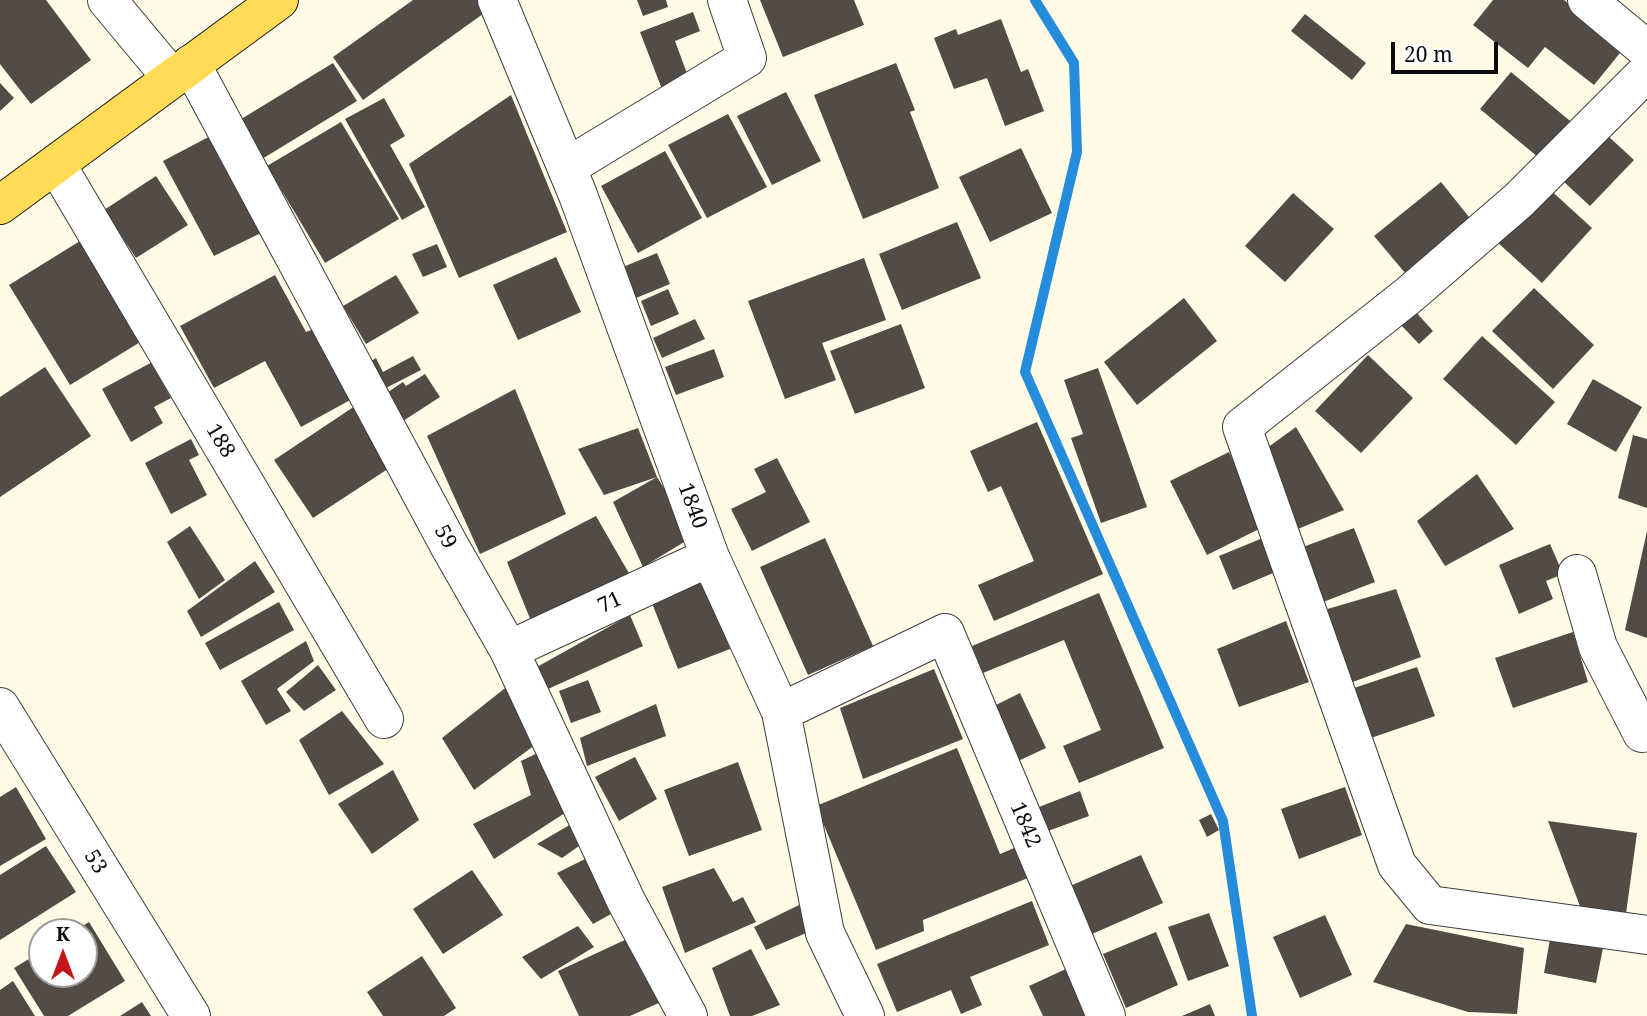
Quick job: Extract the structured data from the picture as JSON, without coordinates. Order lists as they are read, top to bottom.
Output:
{
  "streets": {
    "street": [
      "188",
      "1840",
      "59",
      "71",
      "1842",
      "53"
    ]
  },
  "crossings": [
    ["1840", "71"],
    ["1840", "1842"],
    ["59", "71"]
  ],
  "scale_bar": "20 m",
  "north": "top"
}
